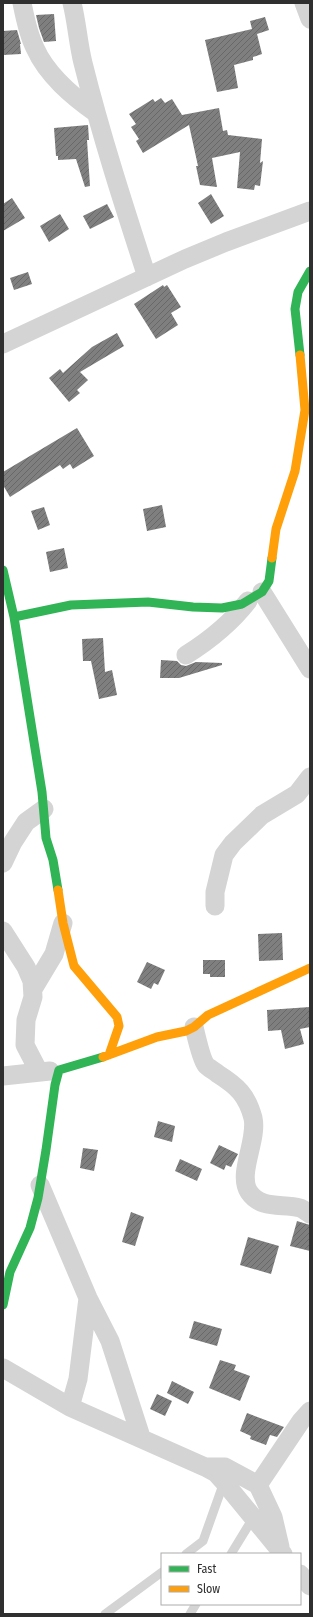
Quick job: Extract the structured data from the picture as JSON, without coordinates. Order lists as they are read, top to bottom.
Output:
{
  "legend": ["Fast", "Slow"]
}
